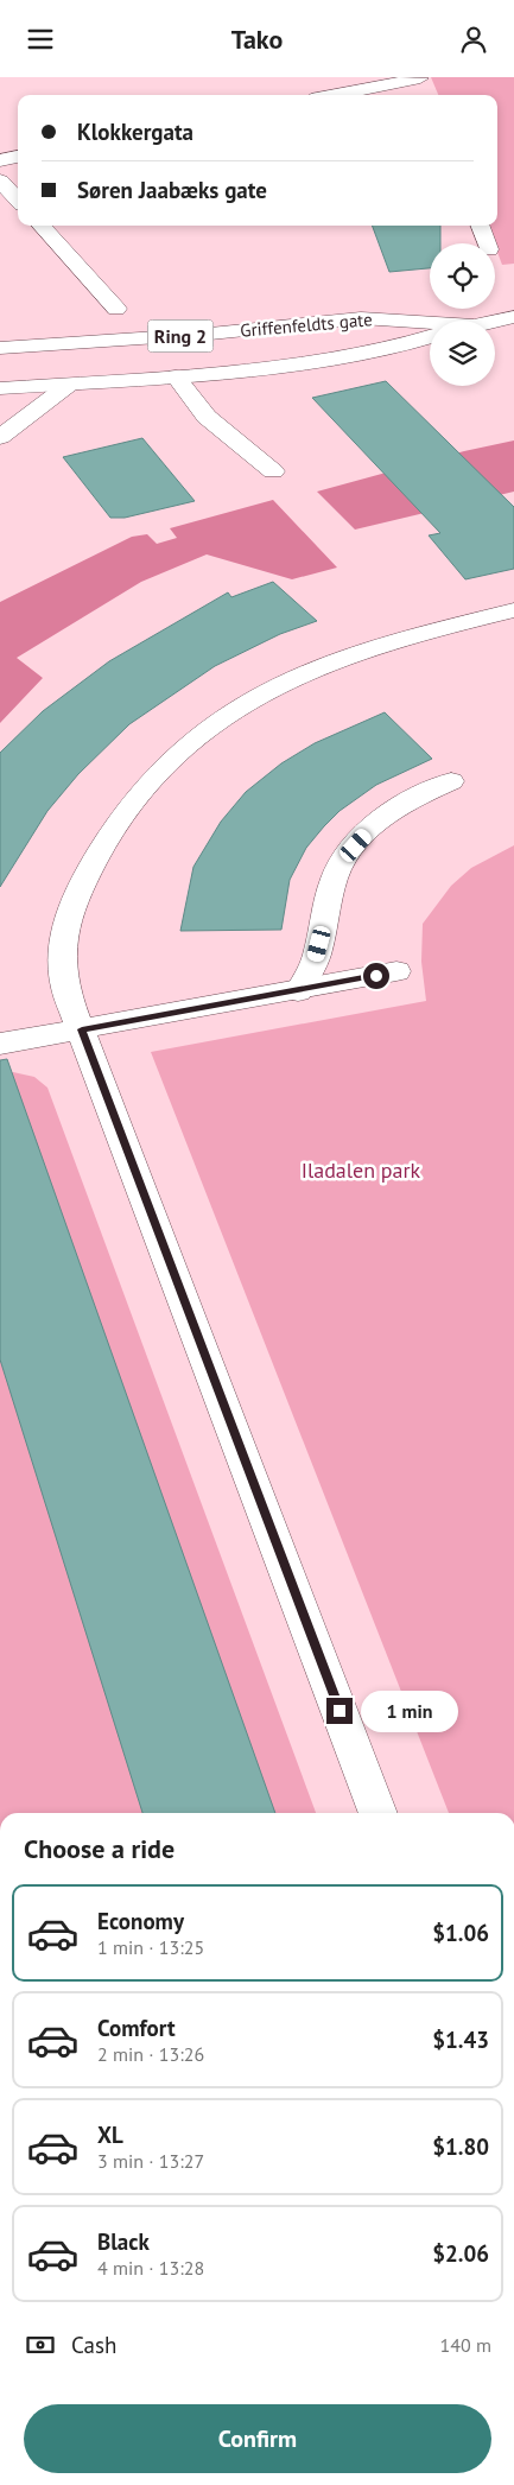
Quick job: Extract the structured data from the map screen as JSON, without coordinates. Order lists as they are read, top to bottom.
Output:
{
  "streets": {
    "street": ["Griffenfeldts gate", "Ring 2"]
  },
  "parks": ["Iladalen park"],
  "page": {
    "header": "Tako",
    "banner": ["Klokkergata", "Søren Jaabæks gate"],
    "bubble": "1 min",
    "heading": "Choose a ride",
    "list": [
      {
        "name": "Economy",
        "note": "1 min · 13:25",
        "value": "$1.06"
      },
      {
        "name": "Comfort",
        "note": "2 min · 13:26",
        "value": "$1.43"
      },
      {
        "name": "XL",
        "note": "3 min · 13:27",
        "value": "$1.80"
      },
      {
        "name": "Black",
        "note": "4 min · 13:28",
        "value": "$2.06"
      }
    ],
    "pay": ["Cash", "140 m"],
    "buttons": "Confirm"
  }
}
